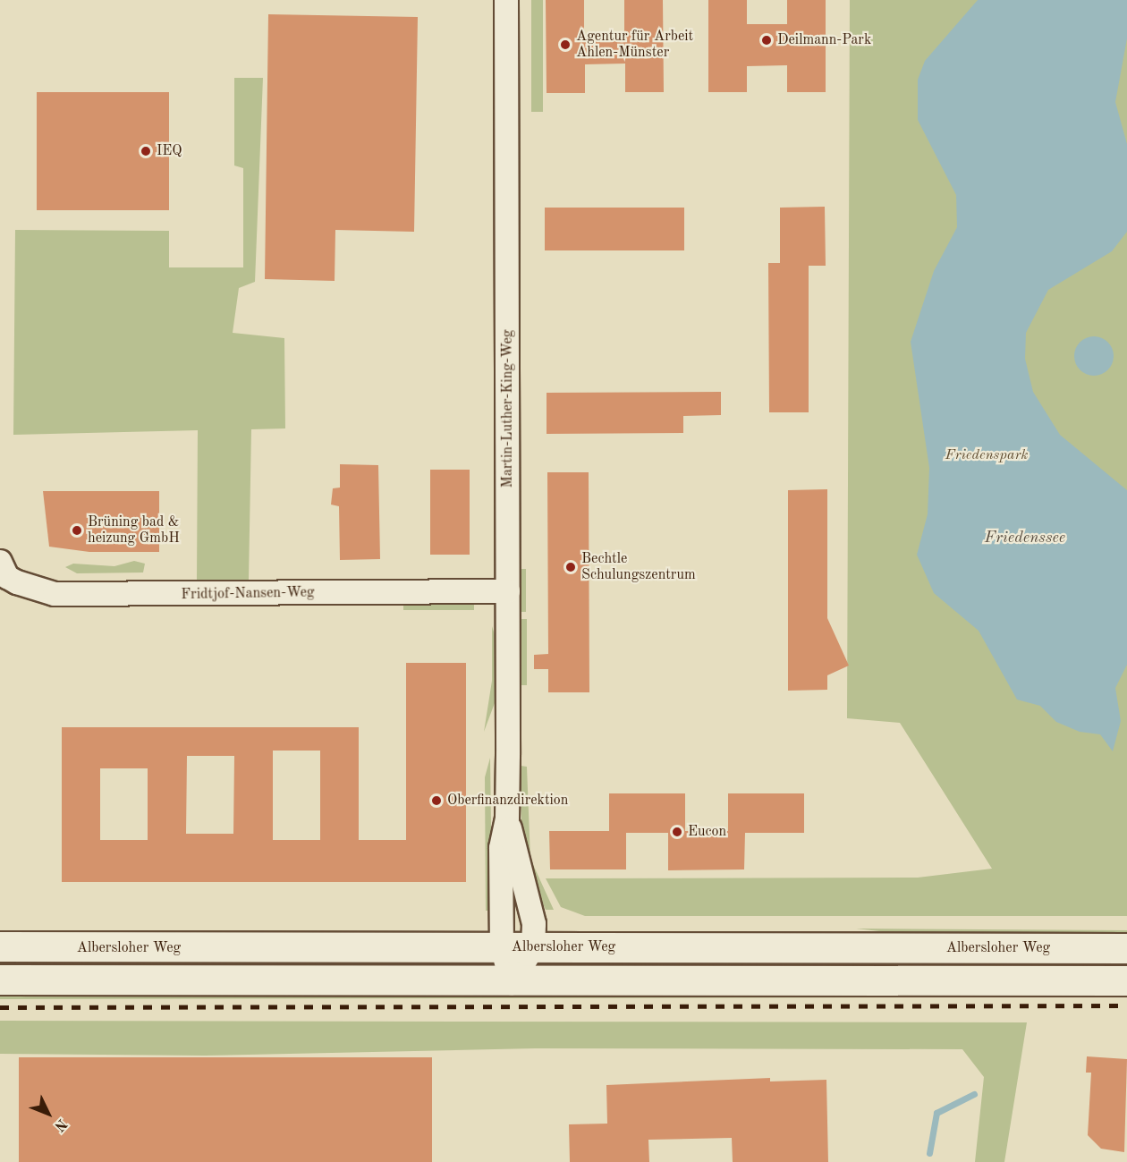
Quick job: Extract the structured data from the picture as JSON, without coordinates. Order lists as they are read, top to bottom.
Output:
{
  "streets": {
    "main road": ["Albersloher Weg"],
    "street": ["Martin-Luther-King-Weg", "Fridtjof-Nansen-Weg"]
  },
  "crossings": [
    ["Martin-Luther-King-Weg", "Fridtjof-Nansen-Weg"],
    ["Martin-Luther-King-Weg", "Albersloher Weg"]
  ],
  "water": ["Friedenssee"],
  "parks": ["Friedenspark"],
  "places": [
    "Deilmann-Park",
    "Agentur für Arbeit Ahlen-Münster",
    "IEQ",
    "Brüning bad & heizung GmbH",
    "Bechtle Schulungszentrum",
    "Oberfinanzdirektion",
    "Eucon"
  ],
  "north": "bottom right"
}
